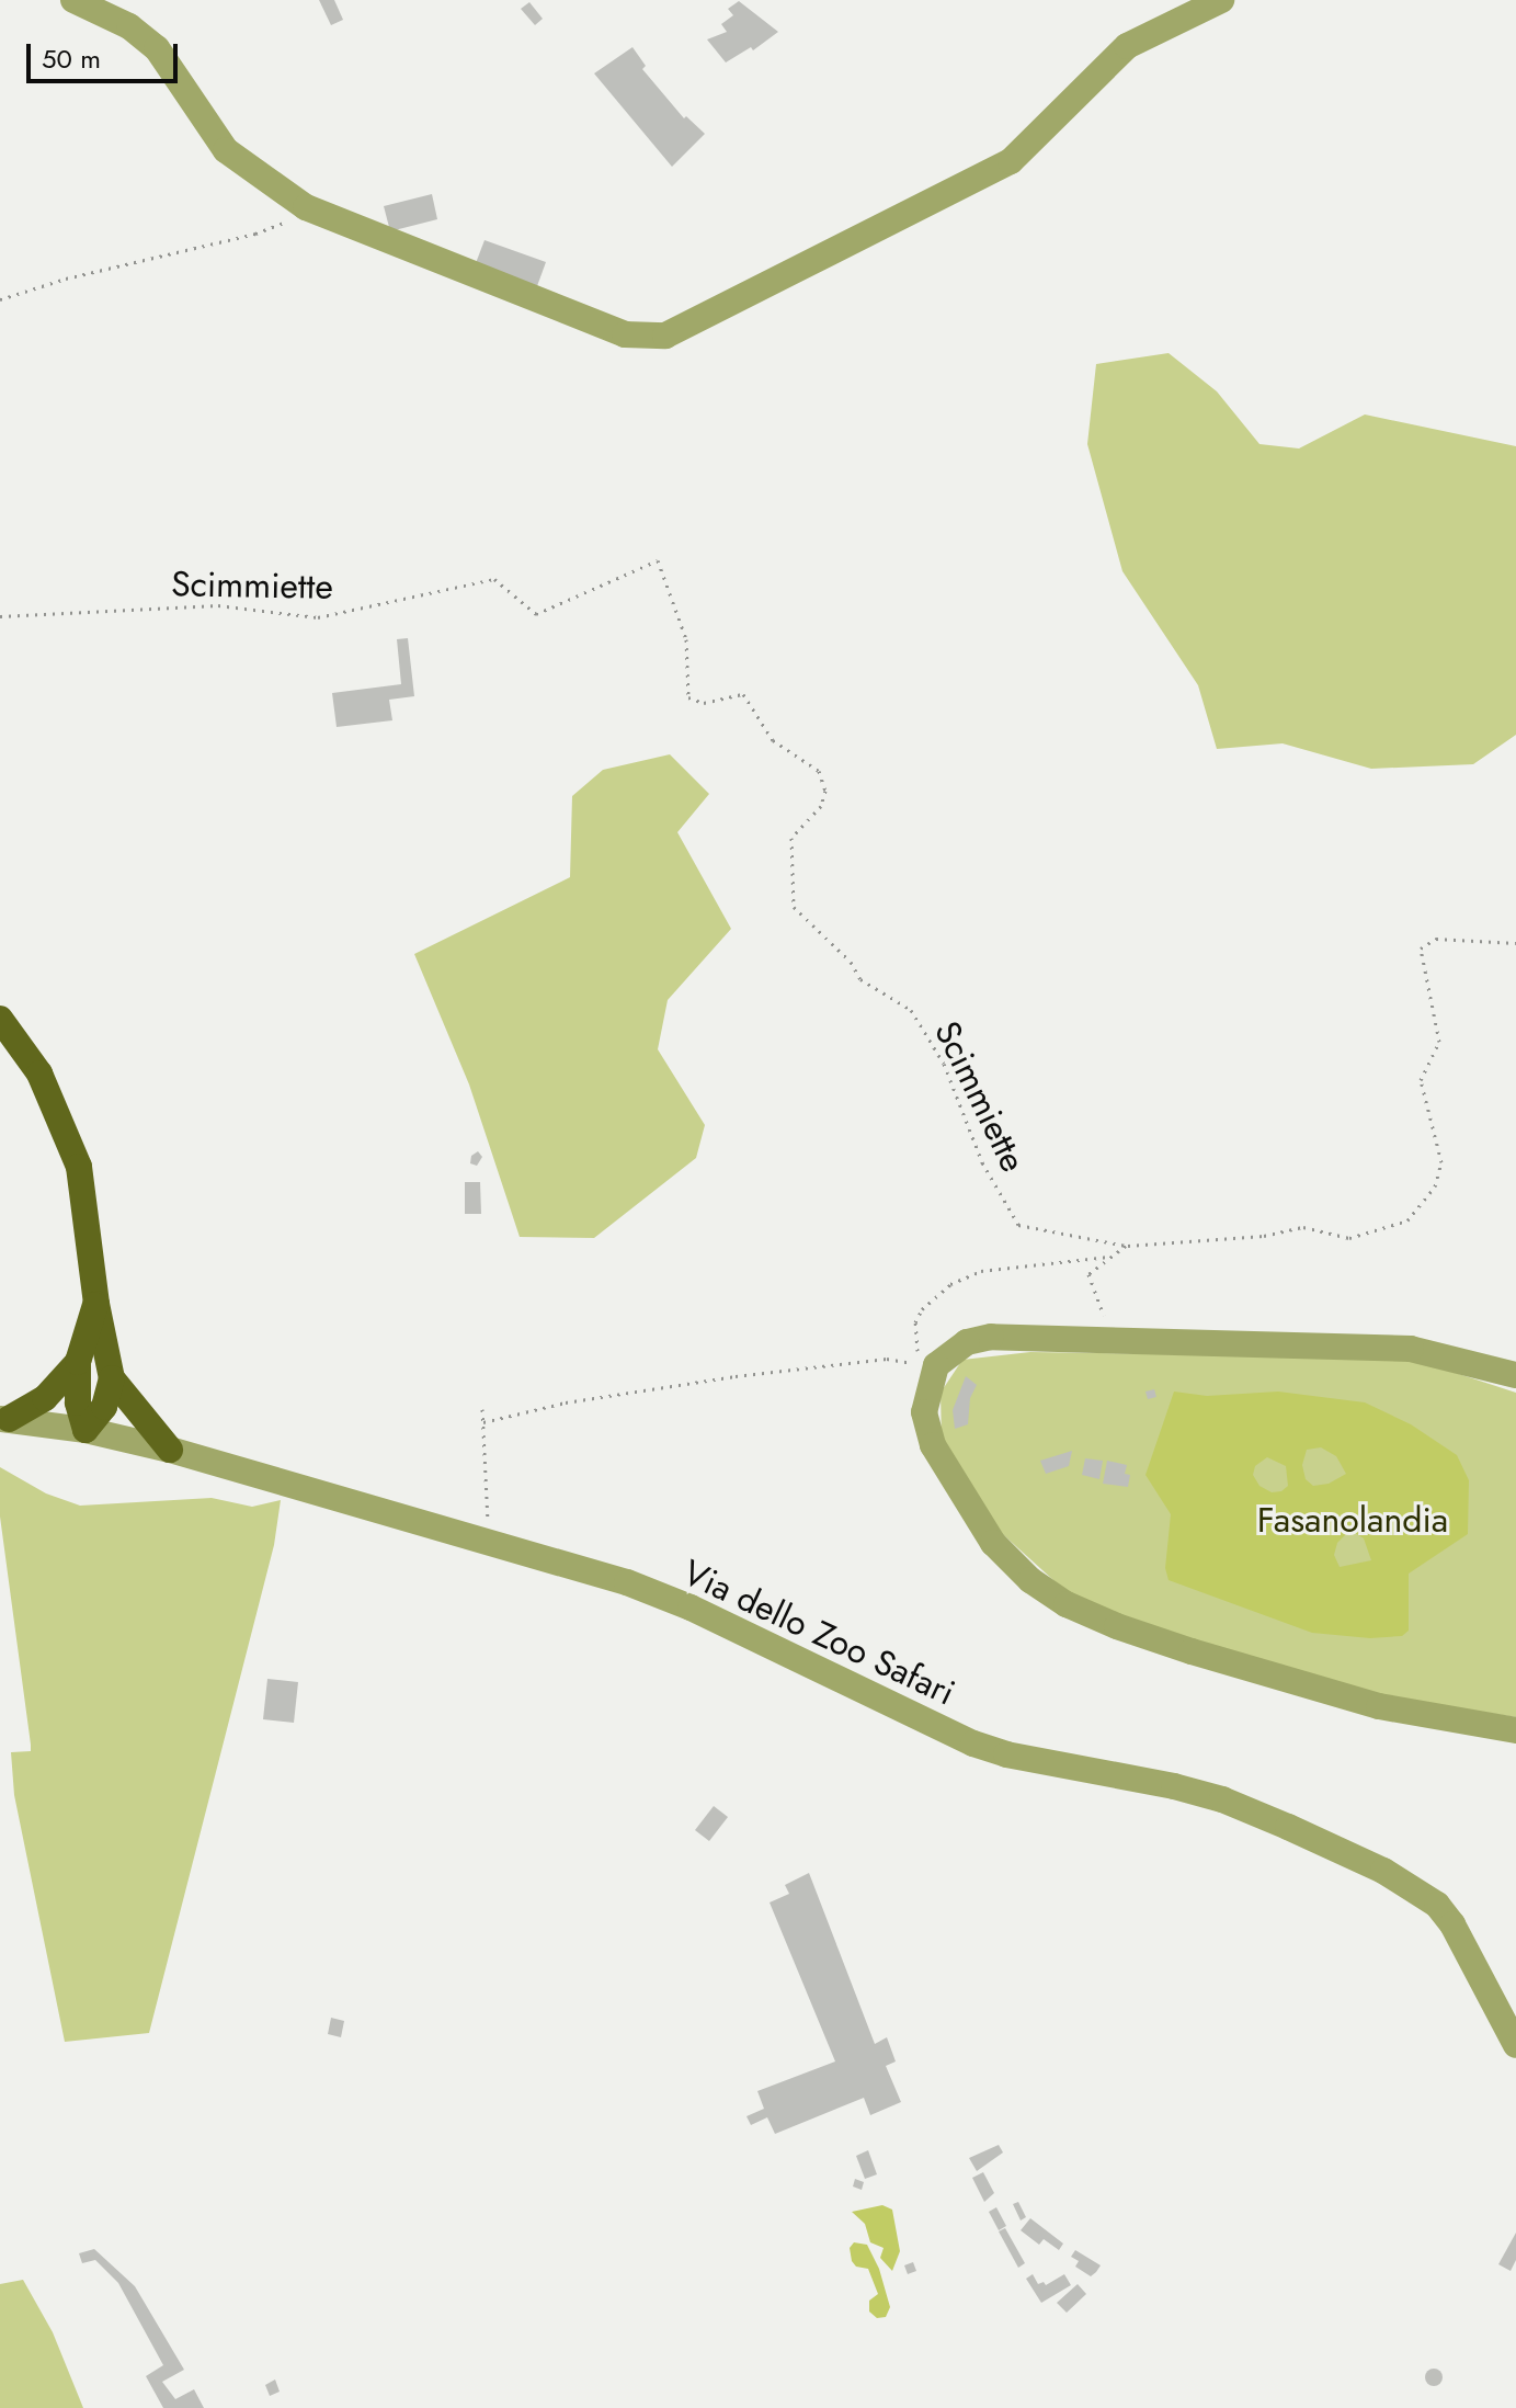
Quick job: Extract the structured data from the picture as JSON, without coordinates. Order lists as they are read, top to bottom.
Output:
{
  "streets": {
    "street": ["Via dello Zoo Safari"],
    "path": ["Scimmiette"]
  },
  "parks": ["Fasanolandia"],
  "scale_bar": "50 m"
}
